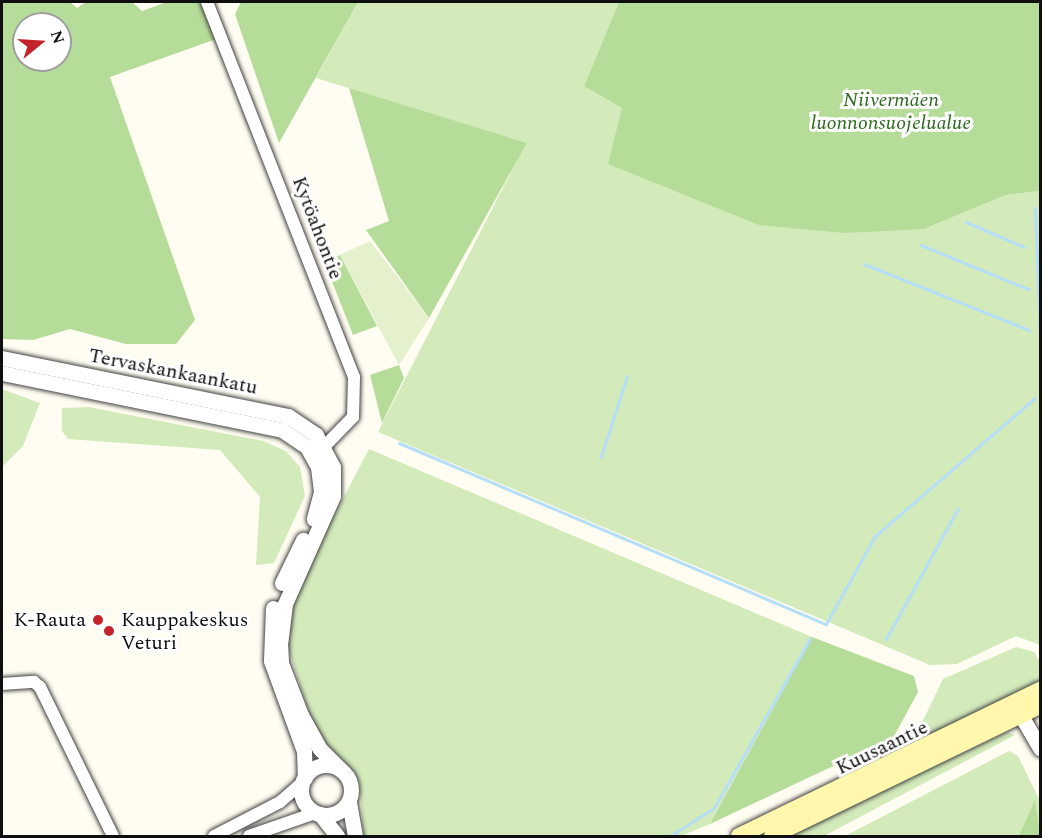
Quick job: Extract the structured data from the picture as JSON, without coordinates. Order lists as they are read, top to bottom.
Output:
{
  "streets": {
    "main road": ["Kuusaantie"],
    "street": ["Kytöahontie", "Tervaskankaankatu"]
  },
  "crossings": [
    ["Kytöahontie", "Tervaskankaankatu"]
  ],
  "parks": ["Niivermäen luonnonsuojelualue"],
  "places": ["K-Rauta", "Kauppakeskus Veturi"],
  "north": "right"
}
